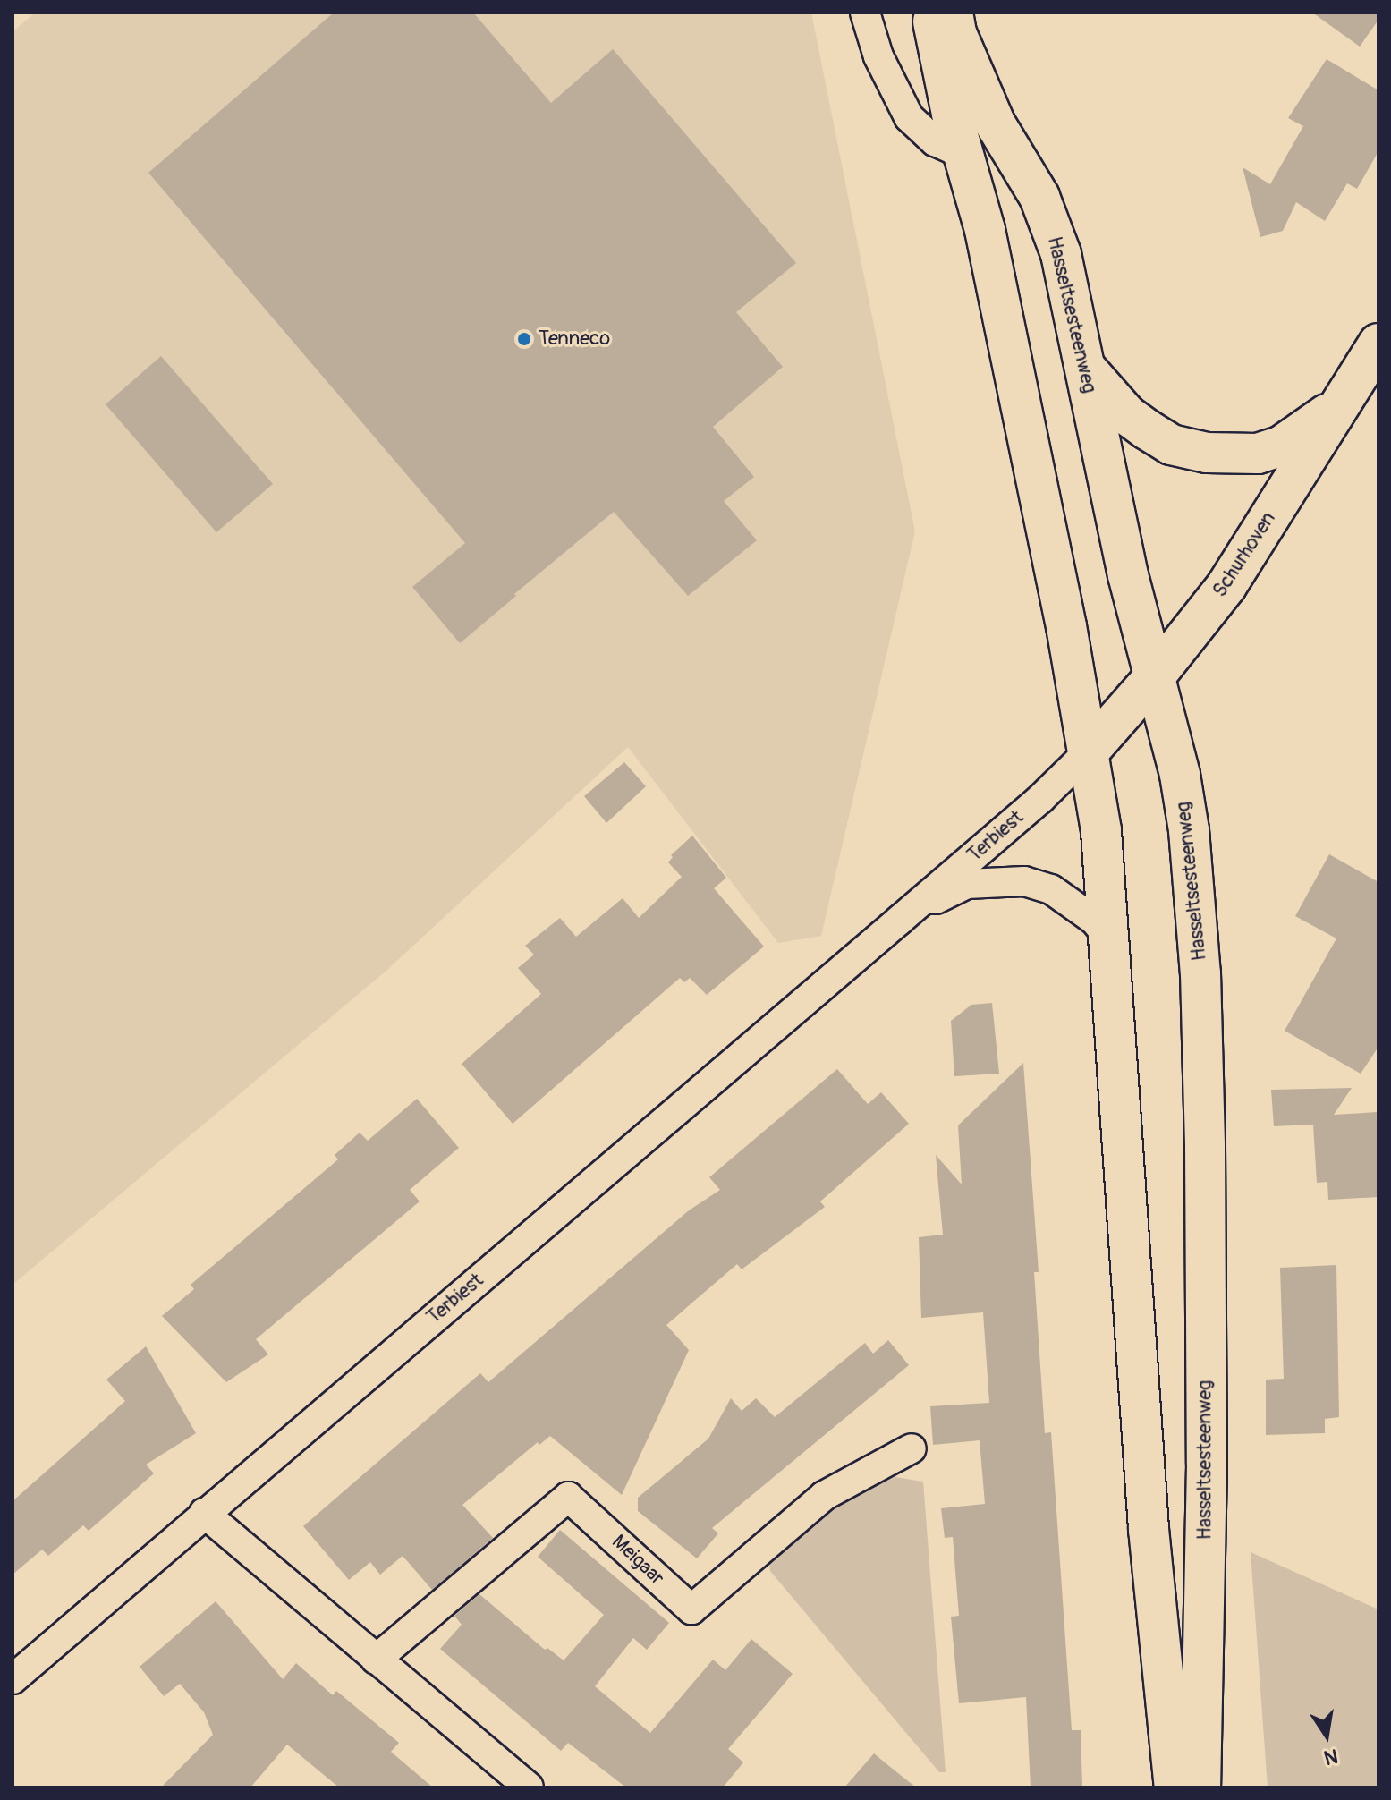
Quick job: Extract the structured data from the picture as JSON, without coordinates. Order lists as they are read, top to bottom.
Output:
{
  "streets": {
    "main road": ["Hasseltsesteenweg", "Schurhoven"],
    "street": ["Terbiest", "Meigaar"]
  },
  "crossings": [
    ["Hasseltsesteenweg", "Schurhoven"],
    ["Schurhoven", "Terbiest"]
  ],
  "places": ["Tenneco"],
  "north": "bottom"
}
